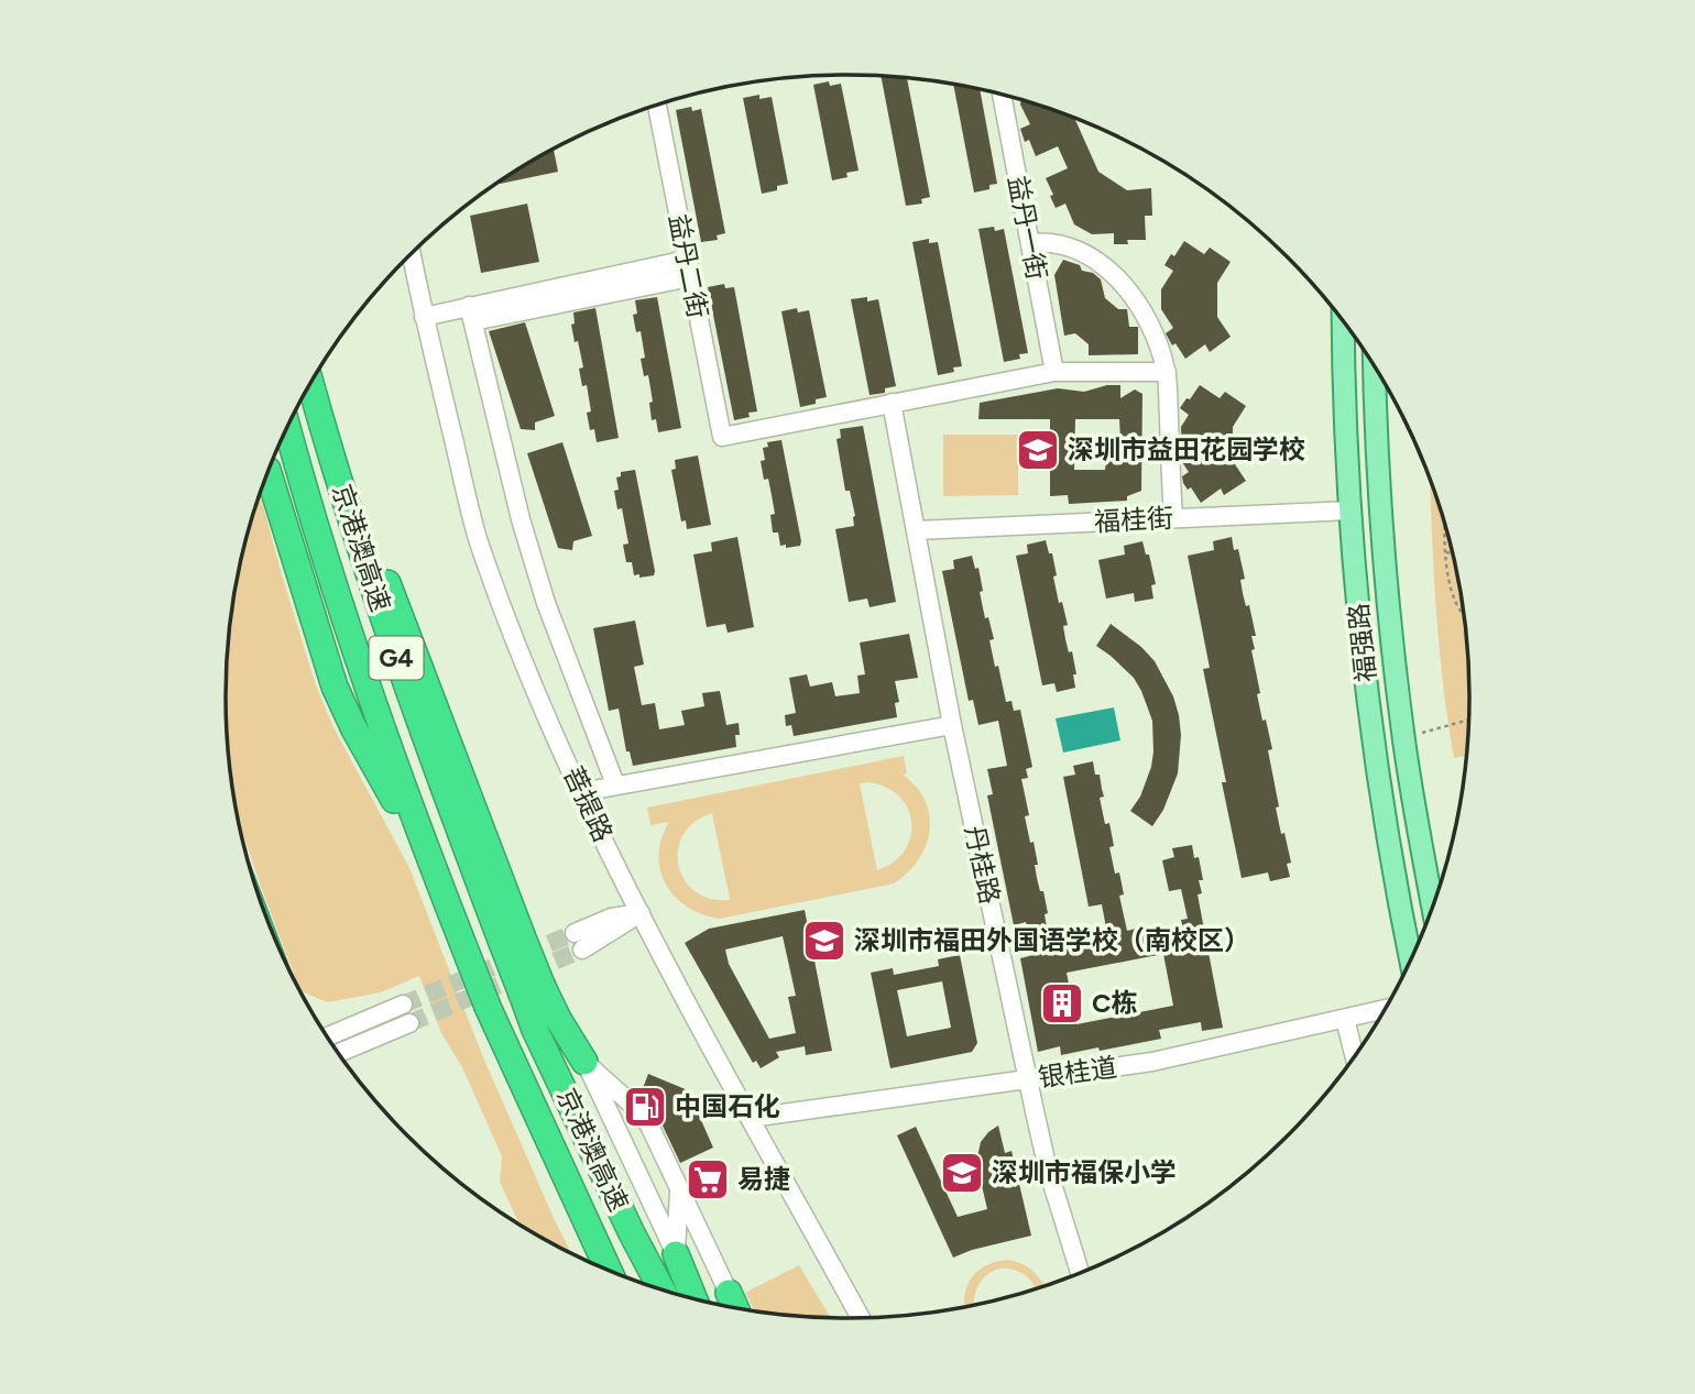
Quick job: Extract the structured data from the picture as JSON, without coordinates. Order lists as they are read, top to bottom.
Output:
{
  "streets": {
    "highway": ["京港澳高速", "G4"],
    "main road": ["福强路"],
    "street": [
      "益丹一街",
      "益丹二街",
      "福桂街",
      "菩提路",
      "丹桂路",
      "银桂道"
    ]
  },
  "crossings": [
    ["益丹二街", "丹桂路"],
    ["福桂街", "福强路"],
    ["福桂街", "丹桂路"],
    ["菩提路", "银桂道"],
    ["丹桂路", "银桂道"]
  ],
  "places": {
    "school or university": ["深圳市益田花园学校", "深圳市福田外国语学校（南校区）", "深圳市福保小学"],
    "building": ["C栋"],
    "fuel station": ["中国石化"],
    "supermarket": ["易捷"]
  }
}
